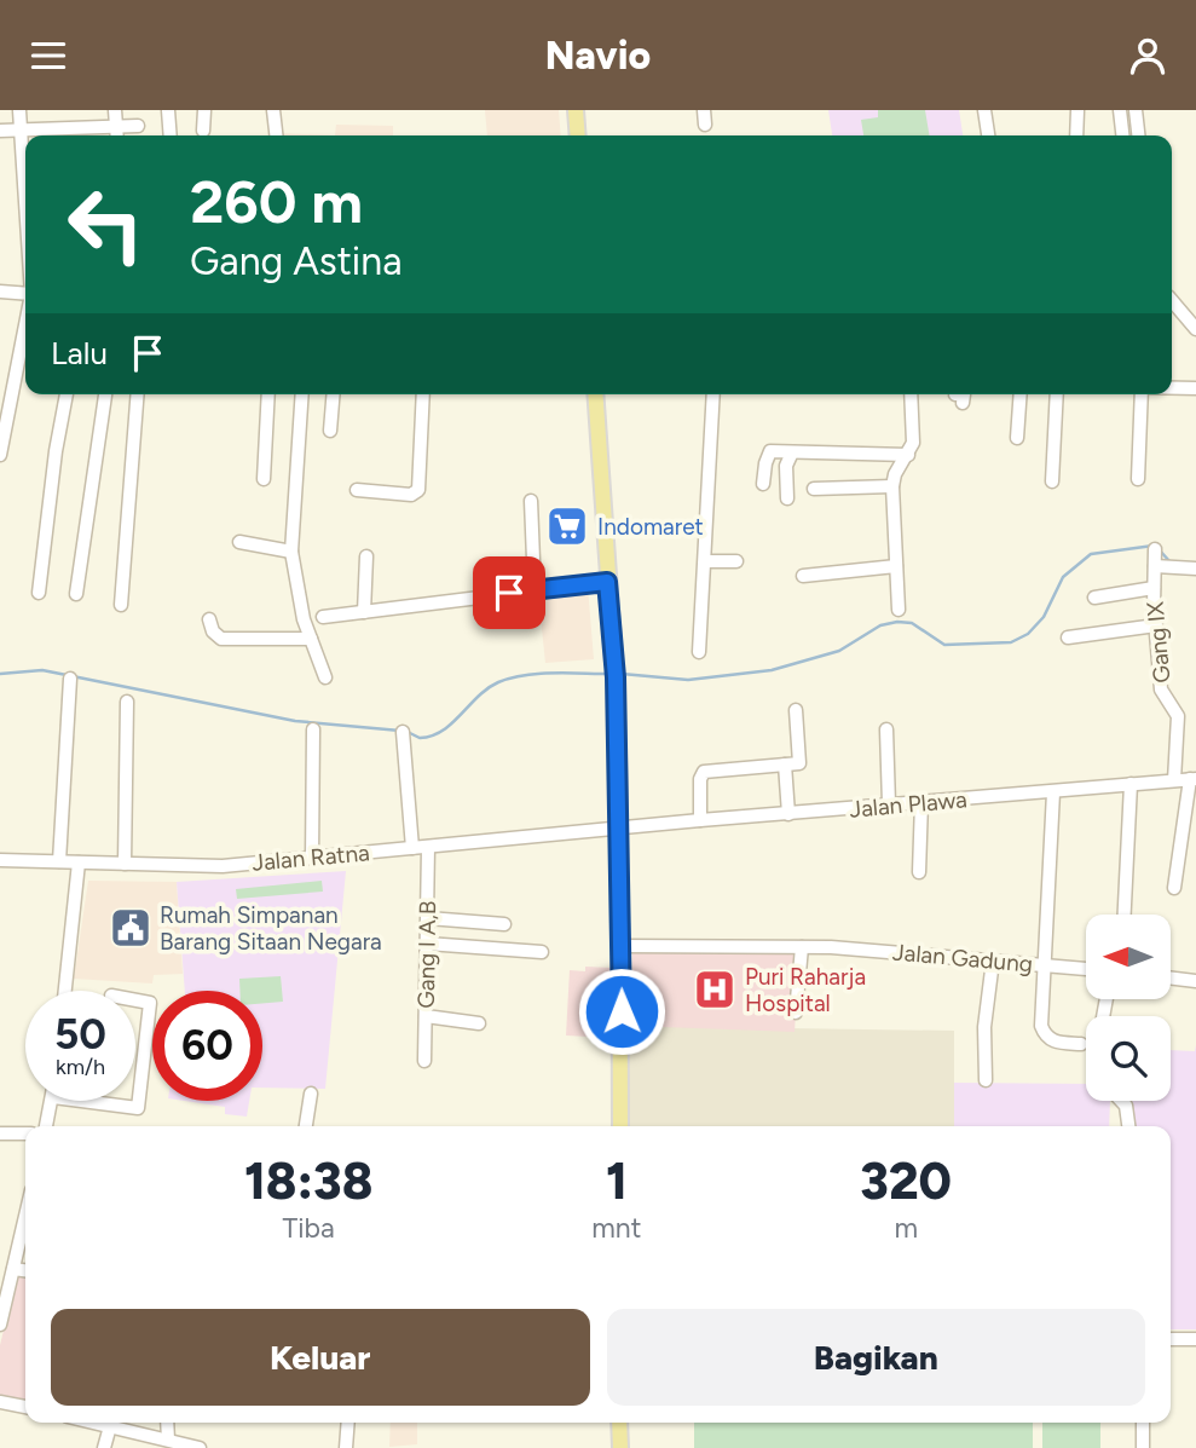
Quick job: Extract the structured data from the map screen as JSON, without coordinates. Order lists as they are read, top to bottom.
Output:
{
  "streets": {
    "street": [
      "Gang IX",
      "Jalan Plawa",
      "Jalan Ratna",
      "Gang I A,B",
      "Jalan Gadung"
    ]
  },
  "crossings": [
    ["Gang IX", "Jalan Plawa"],
    ["Jalan Plawa", "Jalan Ratna"],
    ["Jalan Ratna", "Gang I A,B"]
  ],
  "places": {
    "supermarket": ["Indomaret"],
    "public building": ["Rumah Simpanan Barang Sitaan Negara"],
    "hospital": ["Puri Raharja Hospital"]
  },
  "north": "left",
  "page": {
    "header": "Navio",
    "turn": ["260 m", "Gang Astina"],
    "then": "Lalu",
    "speed": "50 km/h",
    "limit": "60",
    "eta": [
      "18:38",
      "Tiba",
      "1",
      "mnt",
      "320",
      "m"
    ],
    "buttons": ["Keluar", "Bagikan"]
  }
}
